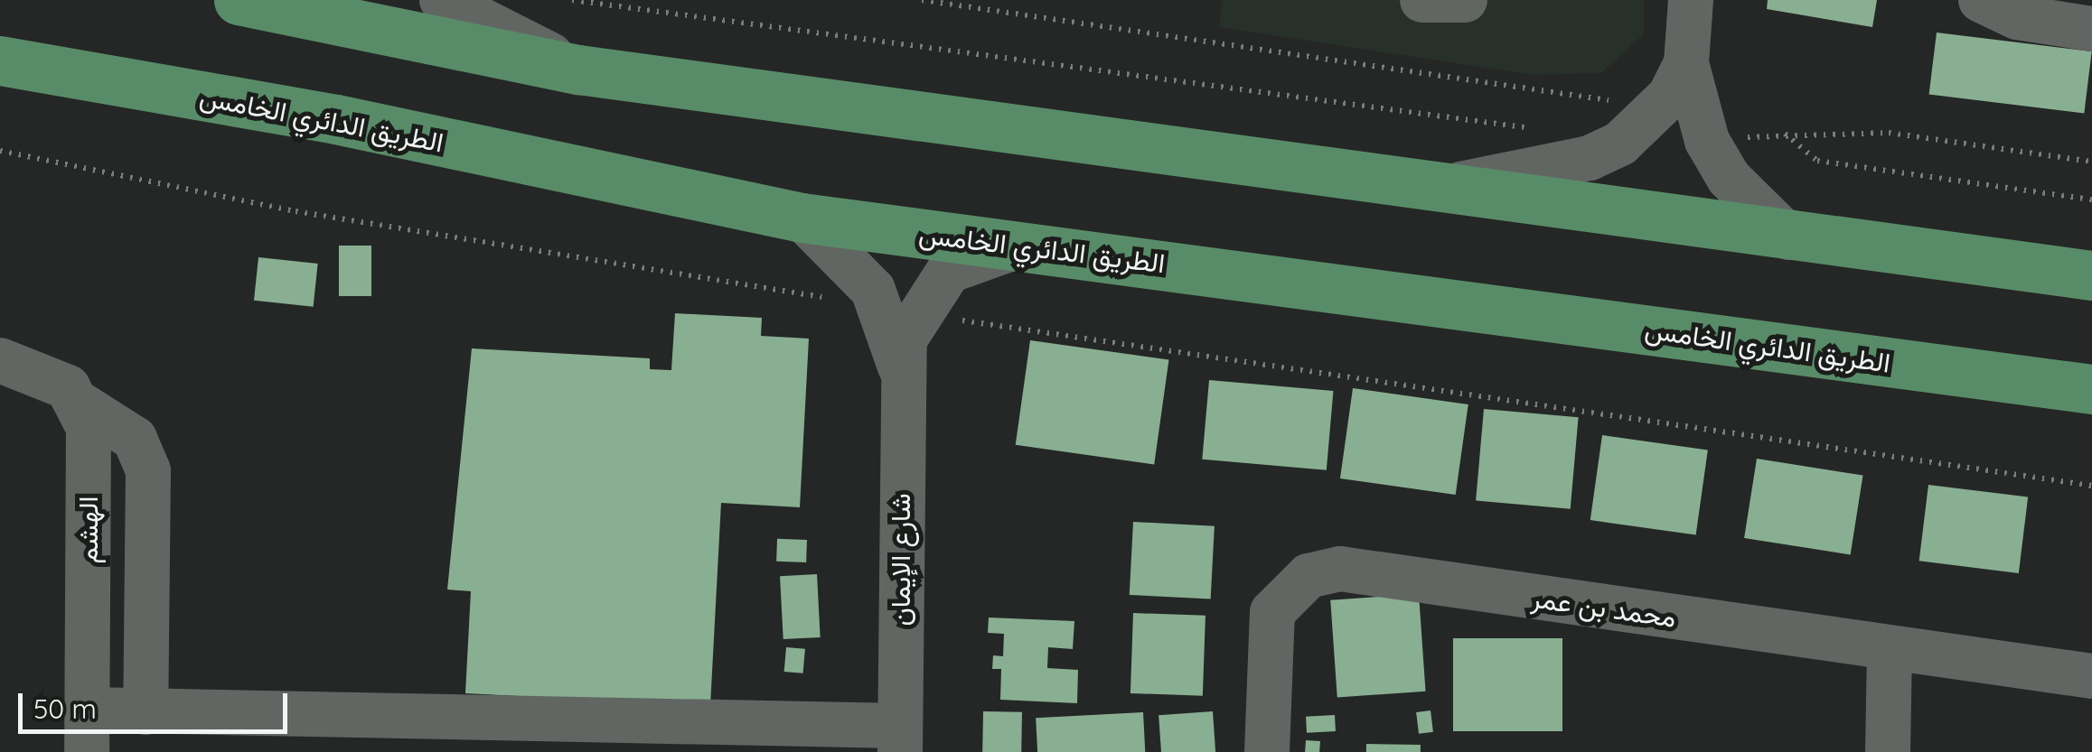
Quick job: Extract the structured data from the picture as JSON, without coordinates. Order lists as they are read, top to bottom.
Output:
{
  "streets": {
    "main road": ["الطريق الدائري الخامس"],
    "street": ["الهشم", "شارع الإيمان", "محمد بن عمر"]
  },
  "crossings": [
    ["الطريق الدائري الخامس", "شارع الإيمان"]
  ],
  "scale_bar": "50 m"
}
